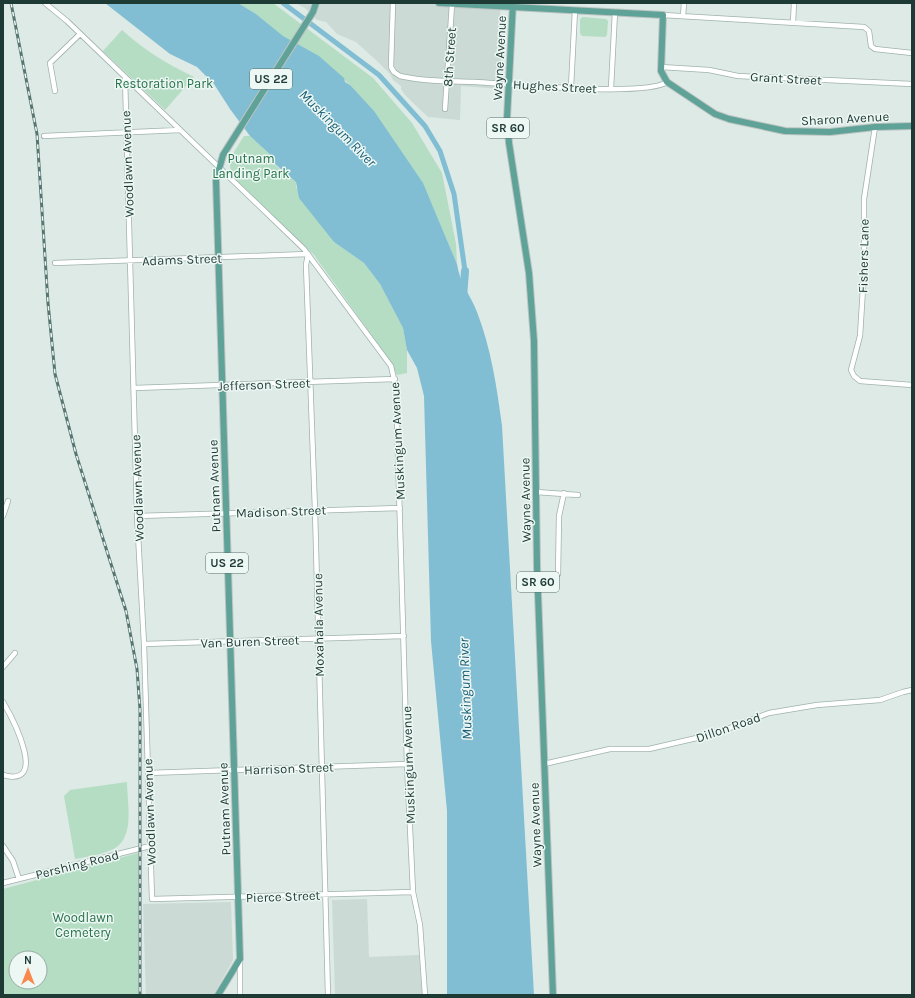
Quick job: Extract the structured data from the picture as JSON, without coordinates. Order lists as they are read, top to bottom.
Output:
{
  "streets": {
    "main road": [
      "Wayne Avenue",
      "US 22",
      "Sharon Avenue",
      "SR 60",
      "Putnam Avenue"
    ],
    "street": [
      "8th Street",
      "Grant Street",
      "Hughes Street",
      "Woodlawn Avenue",
      "Fishers Lane",
      "Adams Street",
      "Jefferson Street",
      "Muskingum Avenue",
      "Madison Street",
      "Moxahala Avenue",
      "Van Buren Street",
      "Dillon Road",
      "Harrison Street",
      "Pershing Road",
      "Pierce Street"
    ]
  },
  "crossings": [
    ["8th Street", "Hughes Street"],
    ["Wayne Avenue", "Hughes Street"],
    ["Wayne Avenue", "Dillon Road"],
    ["Hughes Street", "Sharon Avenue"],
    ["Sharon Avenue", "Fishers Lane"],
    ["Woodlawn Avenue", "Adams Street"],
    ["Woodlawn Avenue", "Jefferson Street"],
    ["Woodlawn Avenue", "Muskingum Avenue"],
    ["Woodlawn Avenue", "Madison Street"],
    ["Woodlawn Avenue", "Van Buren Street"],
    ["Woodlawn Avenue", "Harrison Street"],
    ["Woodlawn Avenue", "Pershing Road"],
    ["Woodlawn Avenue", "Pierce Street"],
    ["Adams Street", "Muskingum Avenue"],
    ["Adams Street", "Putnam Avenue"],
    ["Adams Street", "Moxahala Avenue"],
    ["Jefferson Street", "Muskingum Avenue"],
    ["Jefferson Street", "Putnam Avenue"],
    ["Jefferson Street", "Moxahala Avenue"],
    ["Muskingum Avenue", "Putnam Avenue"],
    ["Muskingum Avenue", "Madison Street"],
    ["Muskingum Avenue", "Moxahala Avenue"],
    ["Muskingum Avenue", "Van Buren Street"],
    ["Muskingum Avenue", "Harrison Street"],
    ["Muskingum Avenue", "Pierce Street"],
    ["Putnam Avenue", "Madison Street"],
    ["Putnam Avenue", "Van Buren Street"],
    ["Putnam Avenue", "Harrison Street"],
    ["Putnam Avenue", "Pierce Street"],
    ["Madison Street", "Moxahala Avenue"],
    ["Moxahala Avenue", "Van Buren Street"],
    ["Moxahala Avenue", "Harrison Street"],
    ["Moxahala Avenue", "Pierce Street"]
  ],
  "water": ["Muskingum River"],
  "parks": ["Restoration Park", "Putnam Landing Park", "Woodlawn Cemetery"],
  "north": "top"
}
